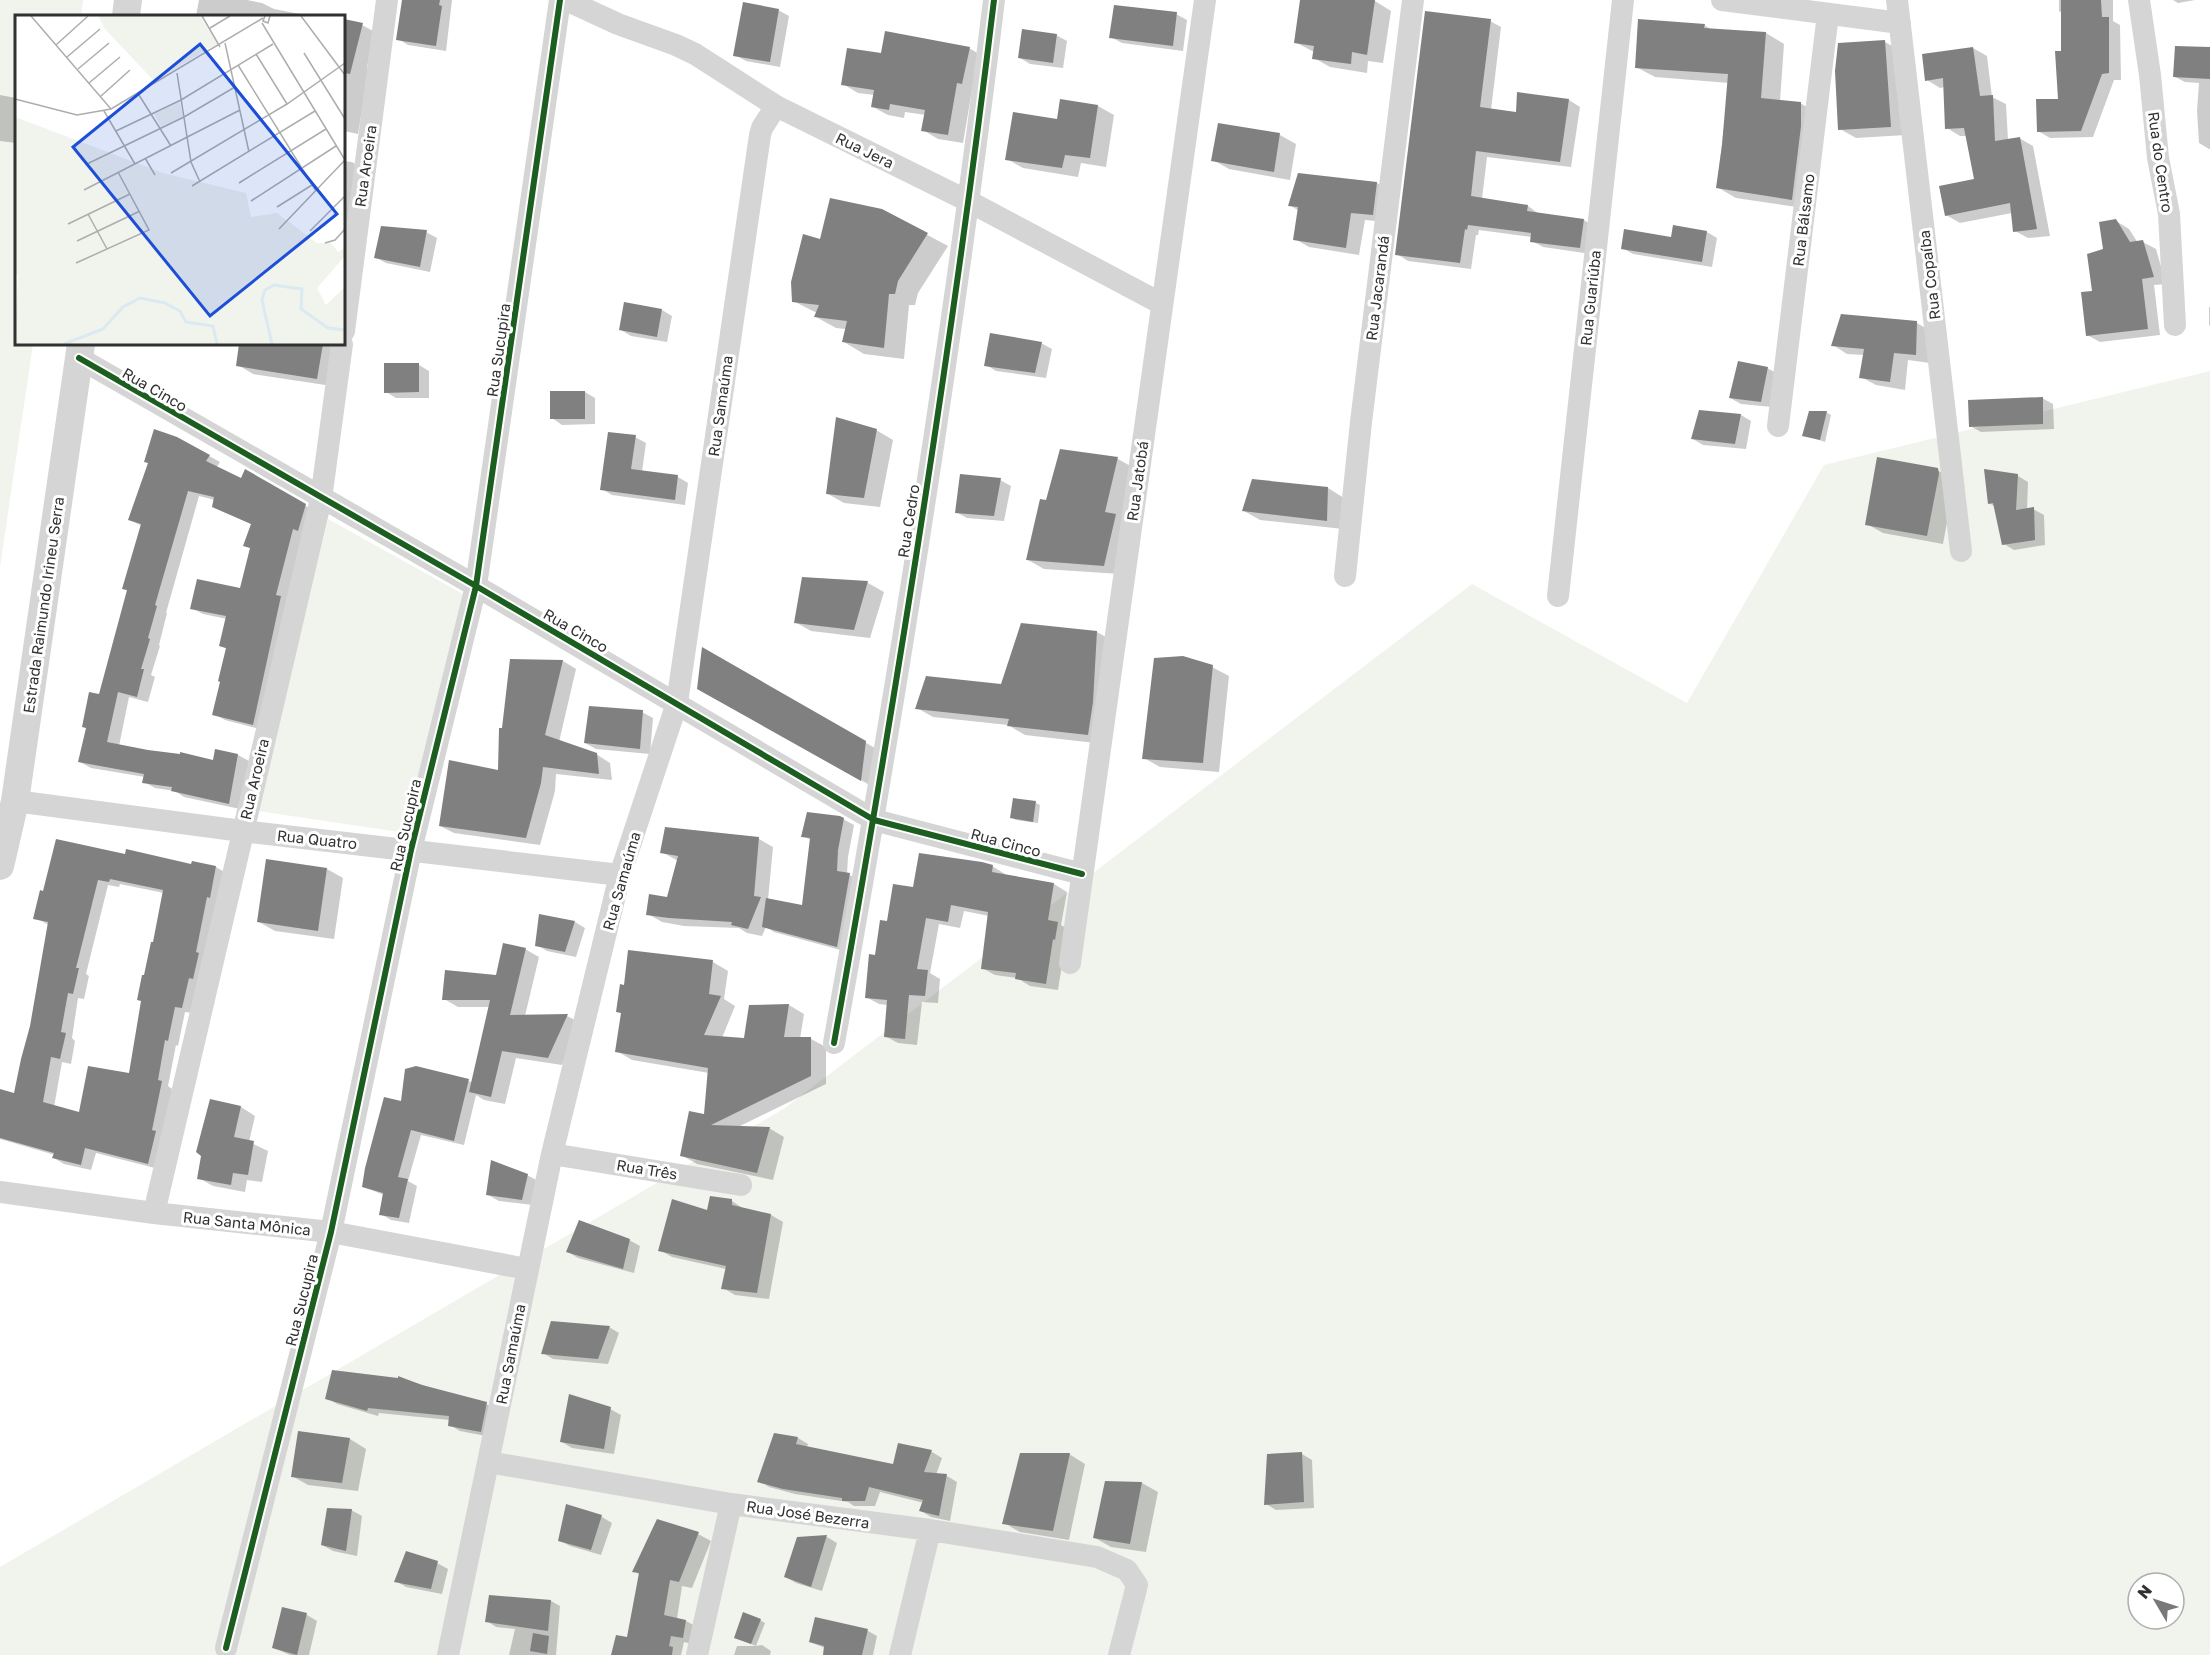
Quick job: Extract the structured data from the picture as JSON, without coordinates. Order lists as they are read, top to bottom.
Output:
{
  "streets": {
    "street": [
      "Rua Jera",
      "Rua do Centro",
      "Rua Aroeira",
      "Rua Bálsamo",
      "Rua Copaíba",
      "Rua Jacarandá",
      "Rua Guariúba",
      "Rua Sucupira",
      "Rua Cinco",
      "Rua Samaúma",
      "Rua Jatobá",
      "Rua Cedro",
      "Estrada Raimundo Irineu Serra",
      "Rua Quatro",
      "Rua Três",
      "Rua Santa Mônica",
      "Rua José Bezerra"
    ]
  },
  "crossings": [
    ["Rua Jera", "Rua Samaúma"],
    ["Rua Jera", "Rua Jatobá"],
    ["Rua Jera", "Rua Cedro"],
    ["Rua Aroeira", "Rua Cinco"],
    ["Rua Aroeira", "Rua Quatro"],
    ["Rua Aroeira", "Rua Santa Mônica"],
    ["Rua Sucupira", "Rua Cinco"],
    ["Rua Sucupira", "Rua Quatro"],
    ["Rua Sucupira", "Rua Santa Mônica"],
    ["Rua Cinco", "Rua Samaúma"],
    ["Rua Cinco", "Rua Jatobá"],
    ["Rua Cinco", "Rua Cedro"],
    ["Rua Cinco", "Estrada Raimundo Irineu Serra"],
    ["Rua Samaúma", "Rua Quatro"],
    ["Rua Samaúma", "Rua Três"],
    ["Rua Samaúma", "Rua Santa Mônica"],
    ["Rua Samaúma", "Rua José Bezerra"],
    ["Estrada Raimundo Irineu Serra", "Rua Quatro"]
  ],
  "north": "top left"
}
